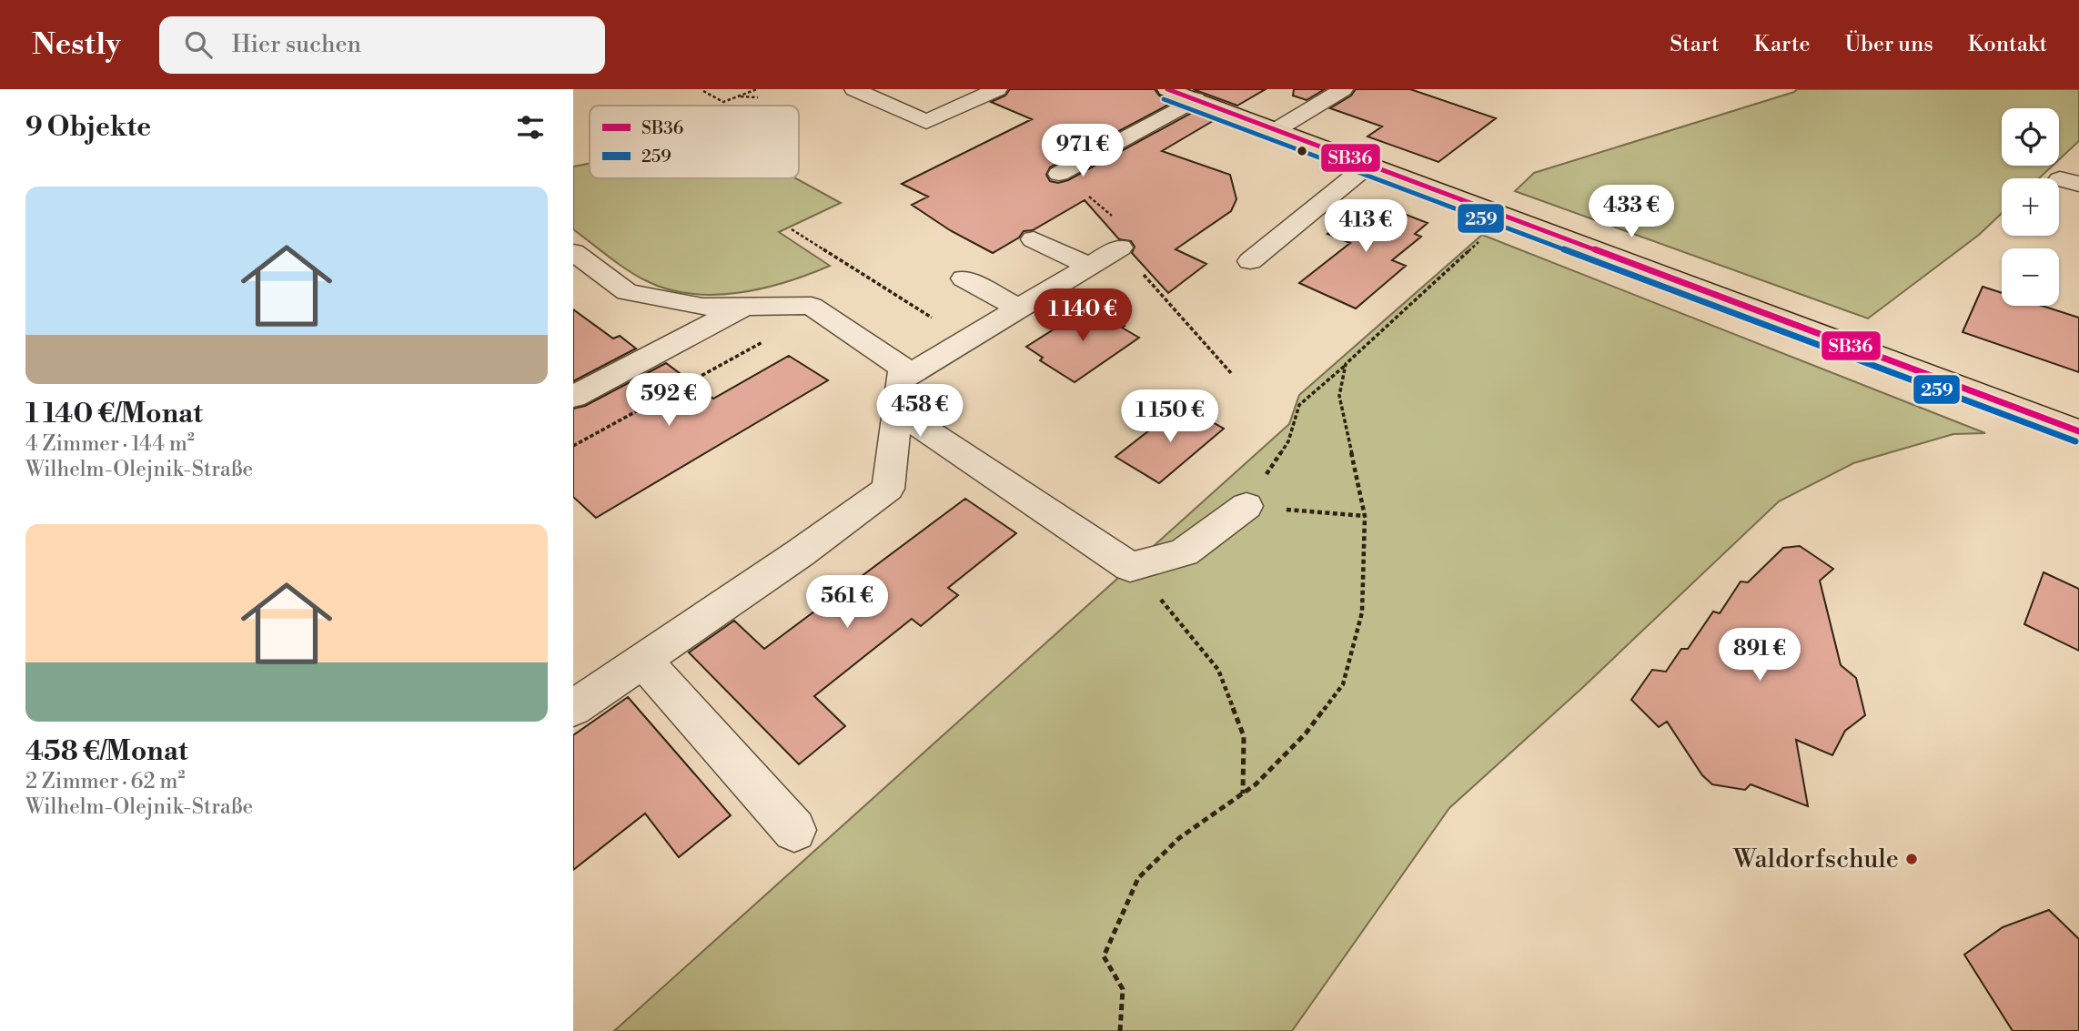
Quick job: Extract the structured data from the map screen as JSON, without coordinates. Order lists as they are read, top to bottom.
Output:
{
  "places": ["Waldorfschule"],
  "lines": ["transit line SB36", "transit line 259"],
  "legend": ["SB36", "259"],
  "page": {
    "header": "Nestly",
    "search": "Hier suchen",
    "nav": [
      "Start",
      "Karte",
      "Über uns",
      "Kontakt"
    ],
    "heading": "9 Objekte",
    "map_buttons": ["+", "−"],
    "price": [
      "971 €",
      "433 €",
      "413 €",
      "1 140 €",
      "592 €",
      "458 €",
      "1 150 €",
      "561 €",
      "891 €"
    ],
    "list": [
      {
        "name": "1 140 €/Monat",
        "note": "4 Zimmer · 144 m² · Wilhelm-Olejnik-Straße"
      },
      {
        "name": "458 €/Monat",
        "note": "2 Zimmer · 62 m² · Wilhelm-Olejnik-Straße"
      }
    ]
  }
}
